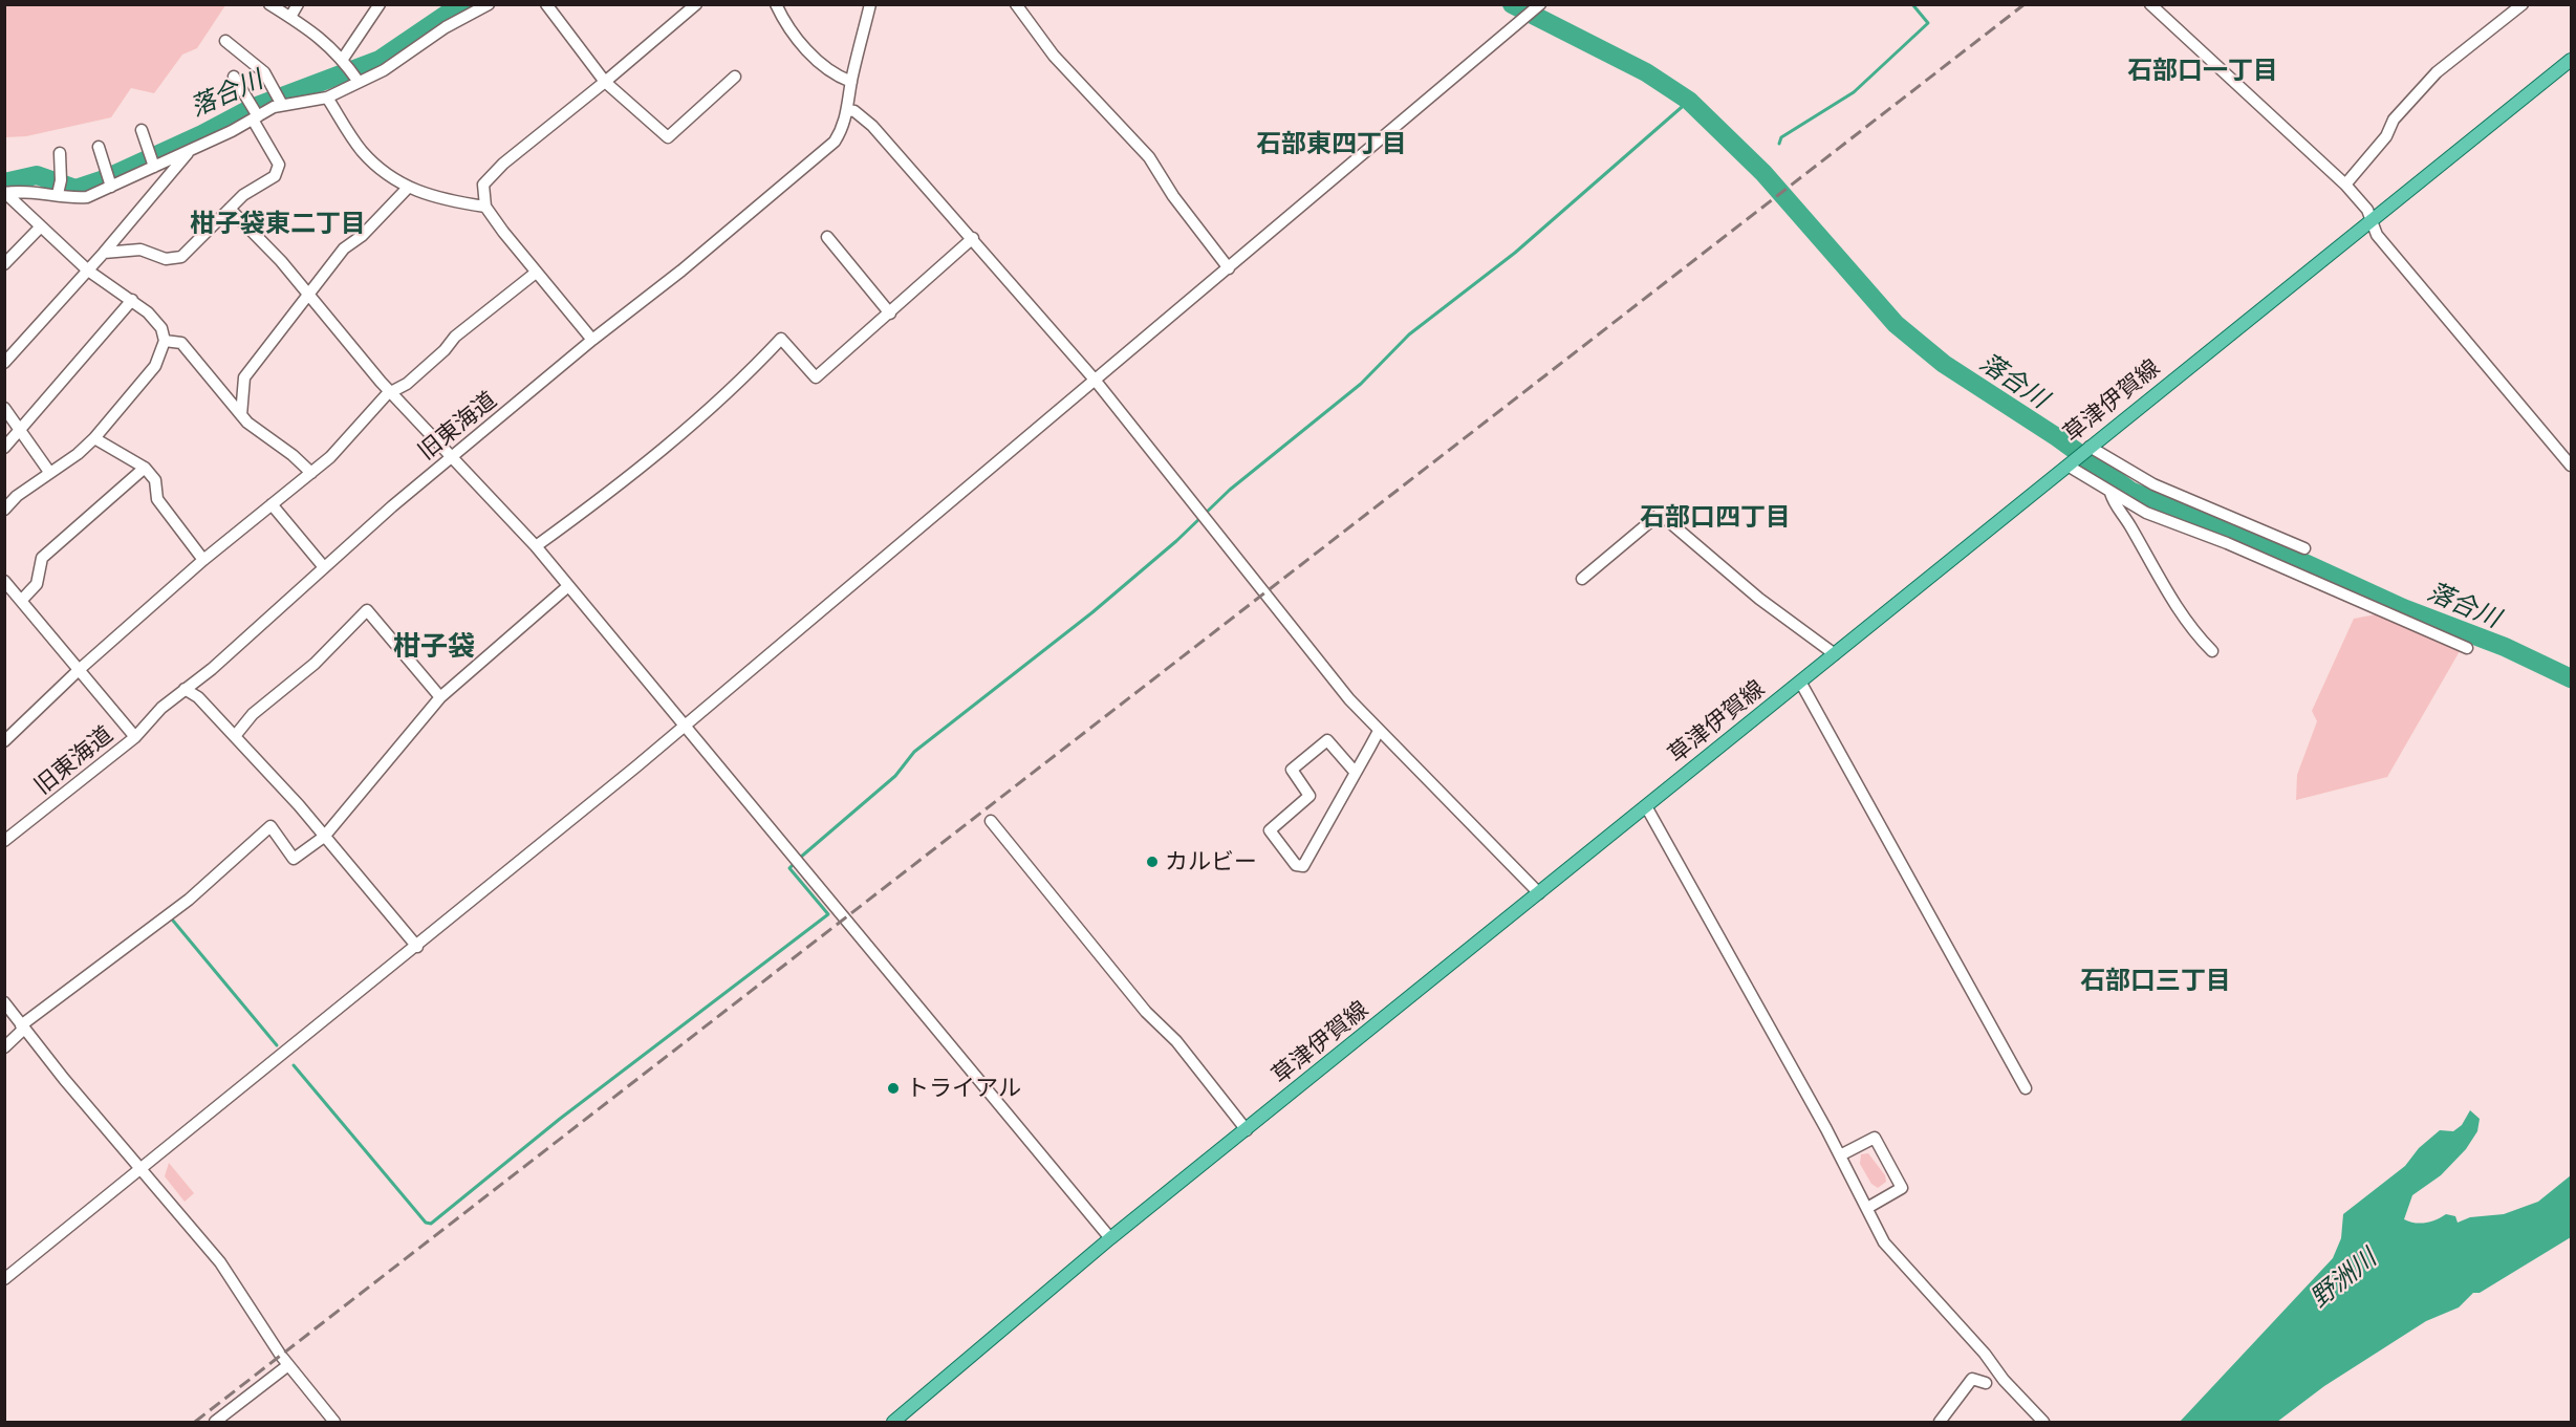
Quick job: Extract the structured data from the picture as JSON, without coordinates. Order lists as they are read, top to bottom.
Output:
{
  "streets": {
    "main road": ["草津伊賀線"],
    "street": ["旧東海道"]
  },
  "districts": [
    "石部口一丁目",
    "石部東四丁目",
    "柑子袋東二丁目",
    "石部口四丁目",
    "柑子袋",
    "石部口三丁目"
  ],
  "water": ["落合川", "野洲川"],
  "places": ["カルビー", "トライアル"]
}
